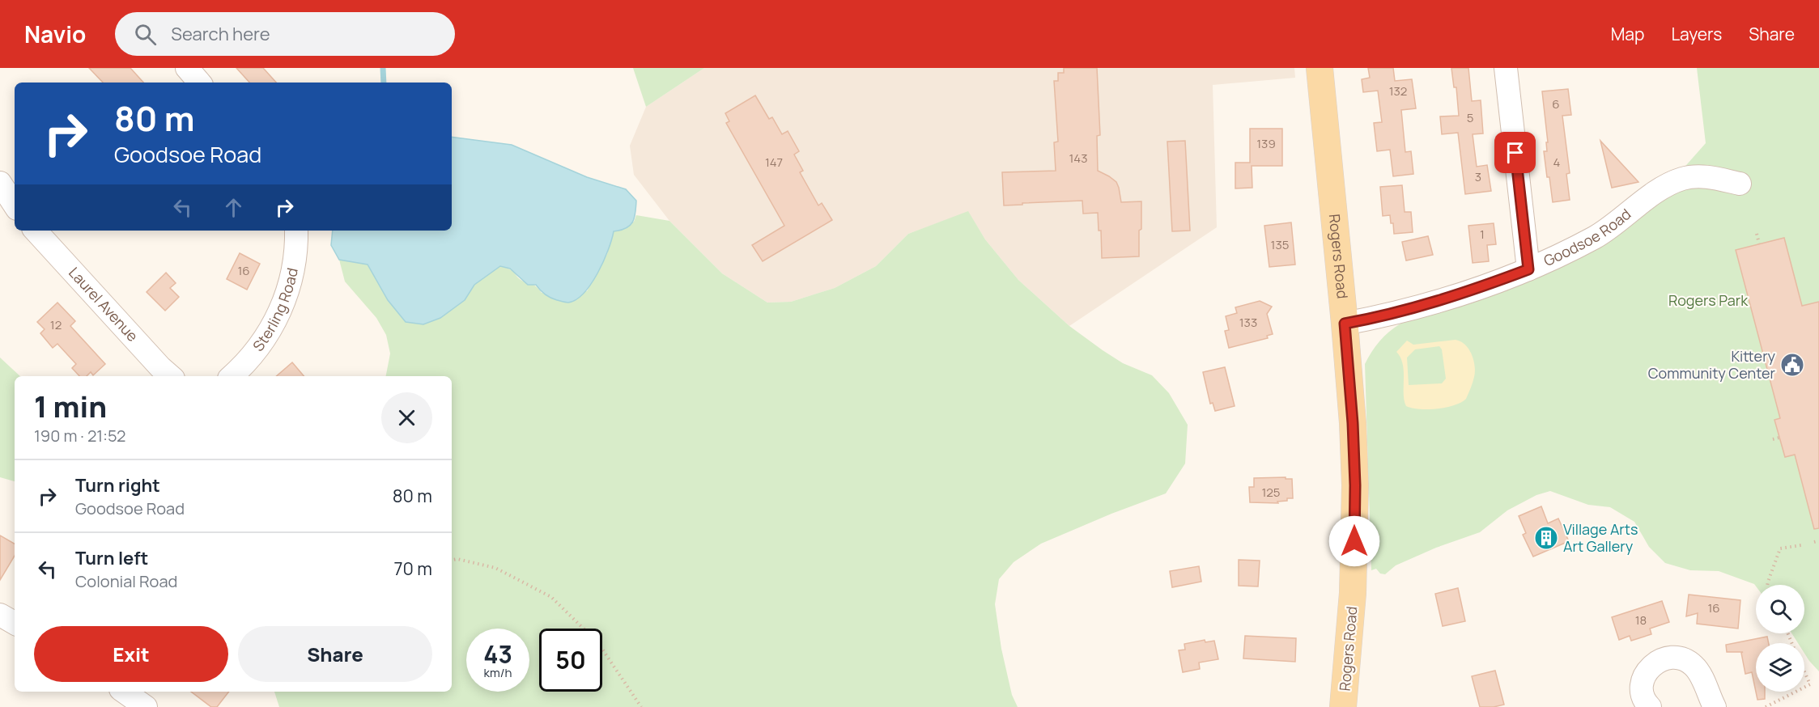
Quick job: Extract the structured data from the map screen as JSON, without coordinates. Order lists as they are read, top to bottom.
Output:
{
  "streets": {
    "main road": ["Rogers Road"],
    "street": ["Goodsoe Road", "Laurel Avenue", "Sterling Road"]
  },
  "crossings": [
    ["Goodsoe Road", "Rogers Road"]
  ],
  "parks": ["Rogers Park"],
  "places": {
    "public building": ["Kittery Community Center"],
    "building": ["Village Arts Art Gallery"]
  },
  "house_numbers": [
    "132",
    "6",
    "5",
    "139",
    "143",
    "147",
    "4",
    "3",
    "1",
    "135",
    "16",
    "133",
    "12",
    "125",
    "16",
    "18"
  ],
  "page": {
    "header": "Navio",
    "search": "Search here",
    "nav": ["Map", "Layers", "Share"],
    "turn": ["80 m", "Goodsoe Road"],
    "heading": ["1 min", "190 m · 21:52"],
    "list": [
      {
        "name": "Turn right",
        "note": "Goodsoe Road",
        "value": "80 m"
      },
      {
        "name": "Turn left",
        "note": "Colonial Road",
        "value": "70 m"
      }
    ],
    "buttons": ["Exit", "Share"],
    "speed": "43 km/h",
    "limit": "50"
  }
}
